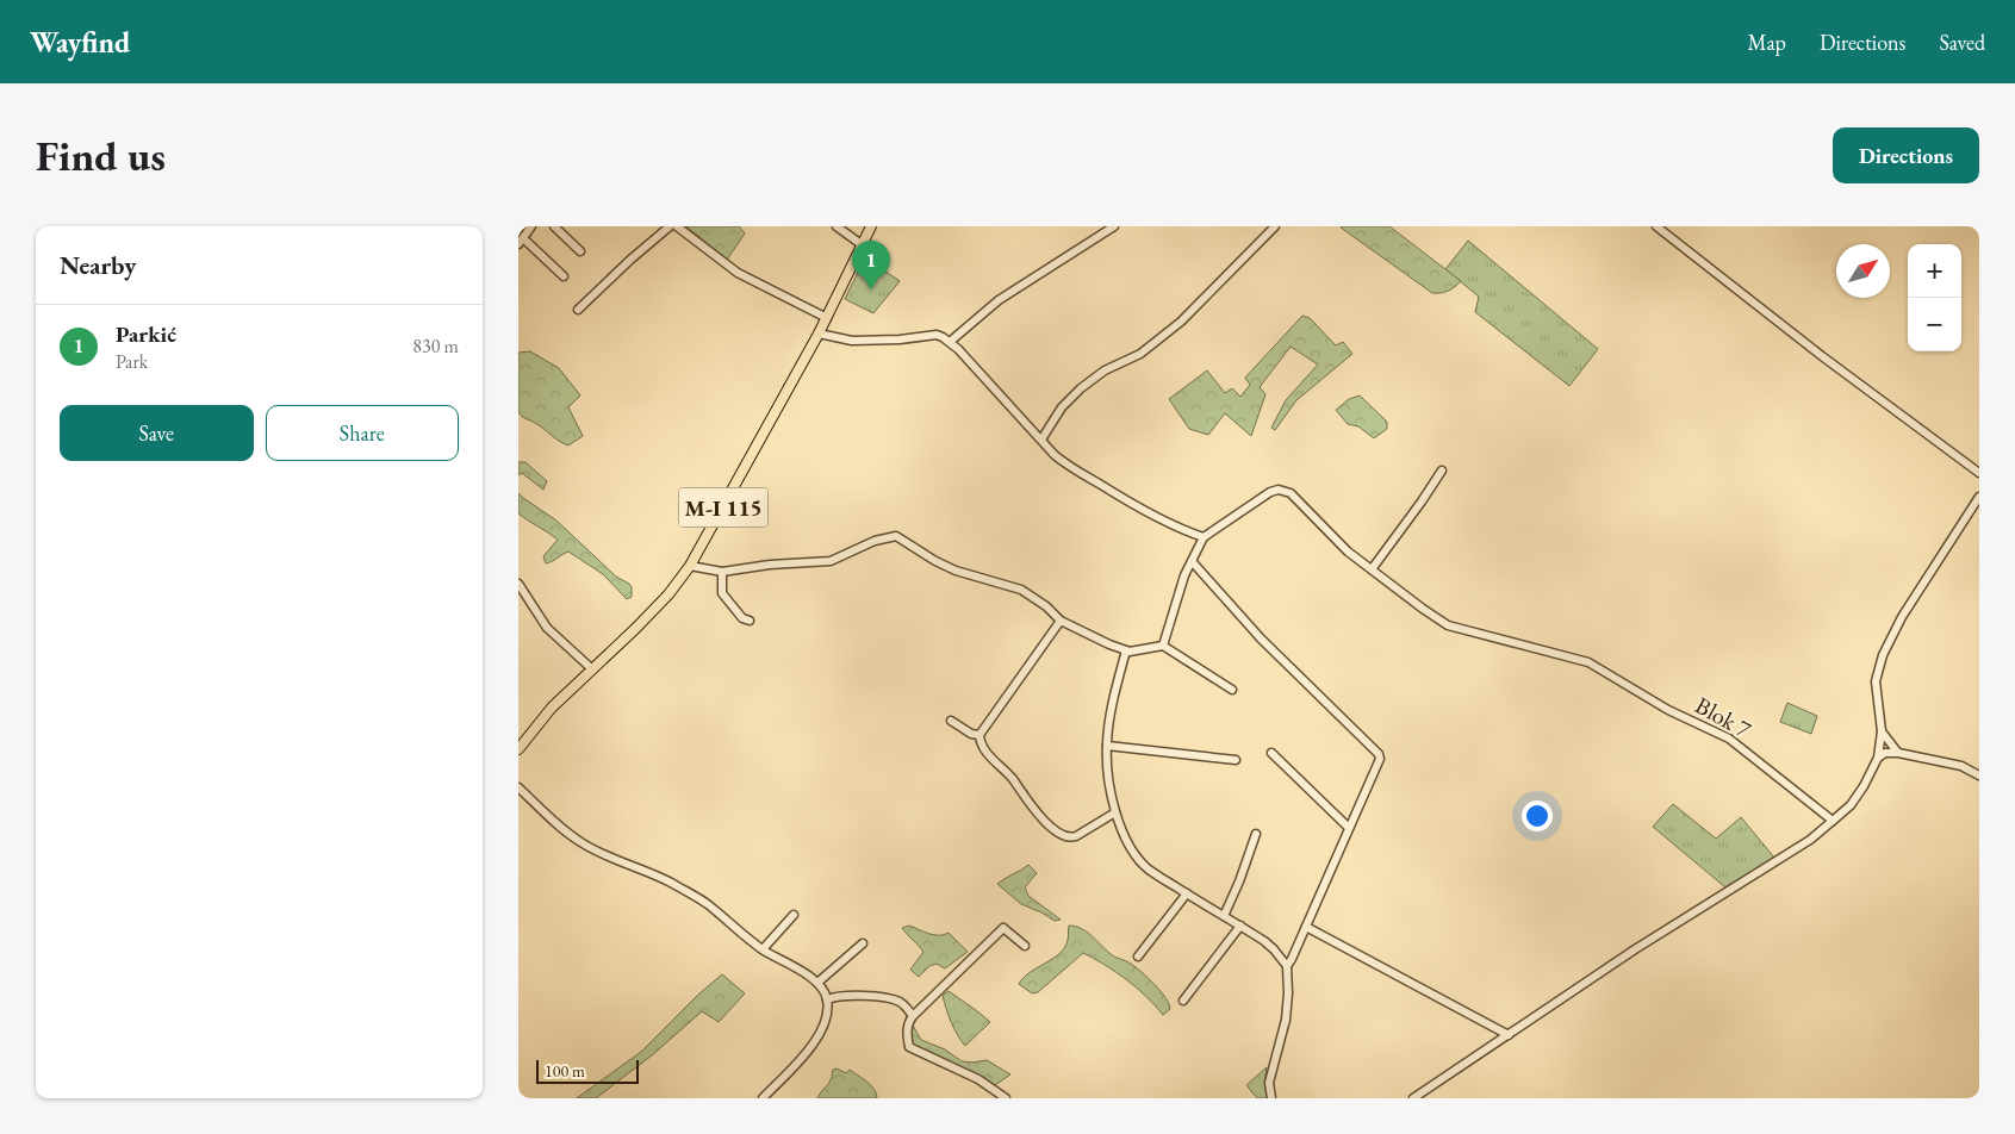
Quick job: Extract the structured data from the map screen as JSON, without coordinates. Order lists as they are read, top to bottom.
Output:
{
  "streets": {
    "main road": ["M-I 115"],
    "street": ["Blok 7"]
  },
  "scale_bar": "100 m",
  "north": "top right",
  "page": {
    "header": "Wayfind",
    "nav": ["Map", "Directions", "Saved"],
    "buttons": [
      "Directions",
      ["Save", "Share"]
    ],
    "title": "Find us",
    "heading": "Nearby",
    "pins": "1",
    "map_buttons": ["+", "−"],
    "list": [
      {
        "mark": "1",
        "name": "Parkić",
        "note": "Park",
        "value": "830 m"
      }
    ],
    "scale": "100 m"
  }
}
